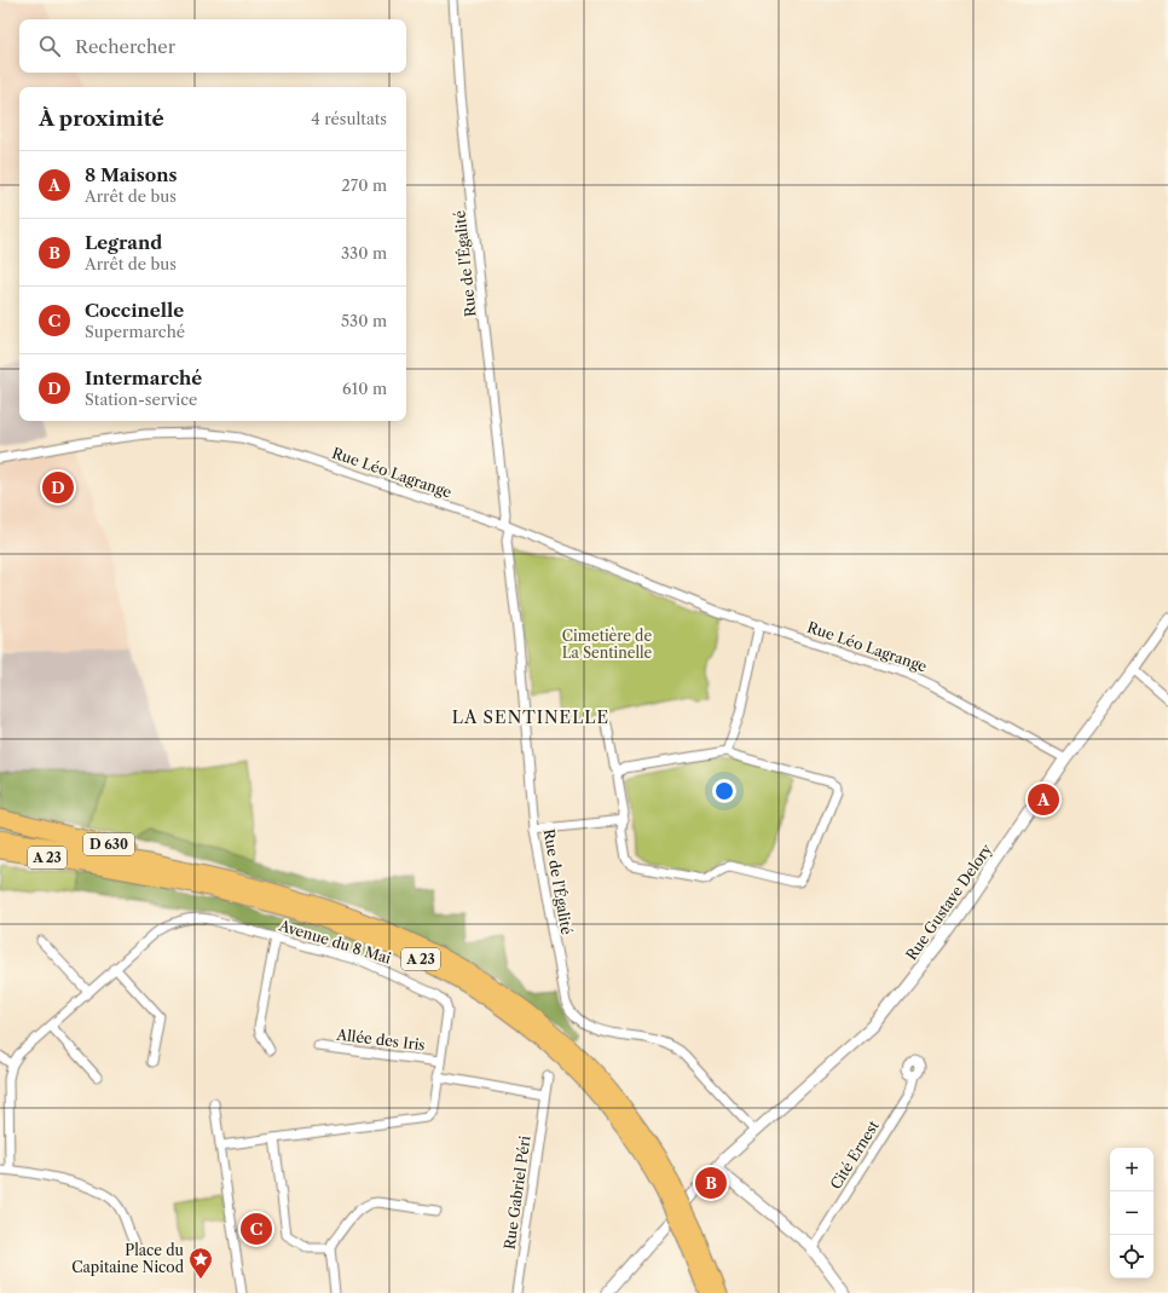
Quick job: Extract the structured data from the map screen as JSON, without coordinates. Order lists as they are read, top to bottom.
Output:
{
  "streets": {
    "highway": ["D 630", "A 23"],
    "street": [
      "Rue de l'Égalité",
      "Rue Léo Lagrange",
      "Rue Gustave Delory",
      "Avenue du 8 Mai",
      "Allée des Iris",
      "Cité Ernest",
      "Rue Gabriel Péri"
    ]
  },
  "crossings": [
    ["Rue de l'Égalité", "Rue Léo Lagrange"],
    ["Rue de l'Égalité", "Rue Gustave Delory"],
    ["Rue Léo Lagrange", "Rue Gustave Delory"],
    ["D 630", "A 23"],
    ["Avenue du 8 Mai", "Allée des Iris"]
  ],
  "districts": ["LA SENTINELLE"],
  "parks": ["Cimetière de La Sentinelle"],
  "places": {
    "place": ["Place du Capitaine Nicod"]
  },
  "page": {
    "search": "Rechercher",
    "heading": ["À proximité", "4 résultats"],
    "list": [
      {
        "mark": "A",
        "name": "8 Maisons",
        "note": "Arrêt de bus",
        "value": "270 m"
      },
      {
        "mark": "B",
        "name": "Legrand",
        "note": "Arrêt de bus",
        "value": "330 m"
      },
      {
        "mark": "C",
        "name": "Coccinelle",
        "note": "Supermarché",
        "value": "530 m"
      },
      {
        "mark": "D",
        "name": "Intermarché",
        "note": "Station-service",
        "value": "610 m"
      }
    ],
    "pins": [
      "D",
      "A",
      "B",
      "C"
    ],
    "map_buttons": ["+", "−"]
  }
}
